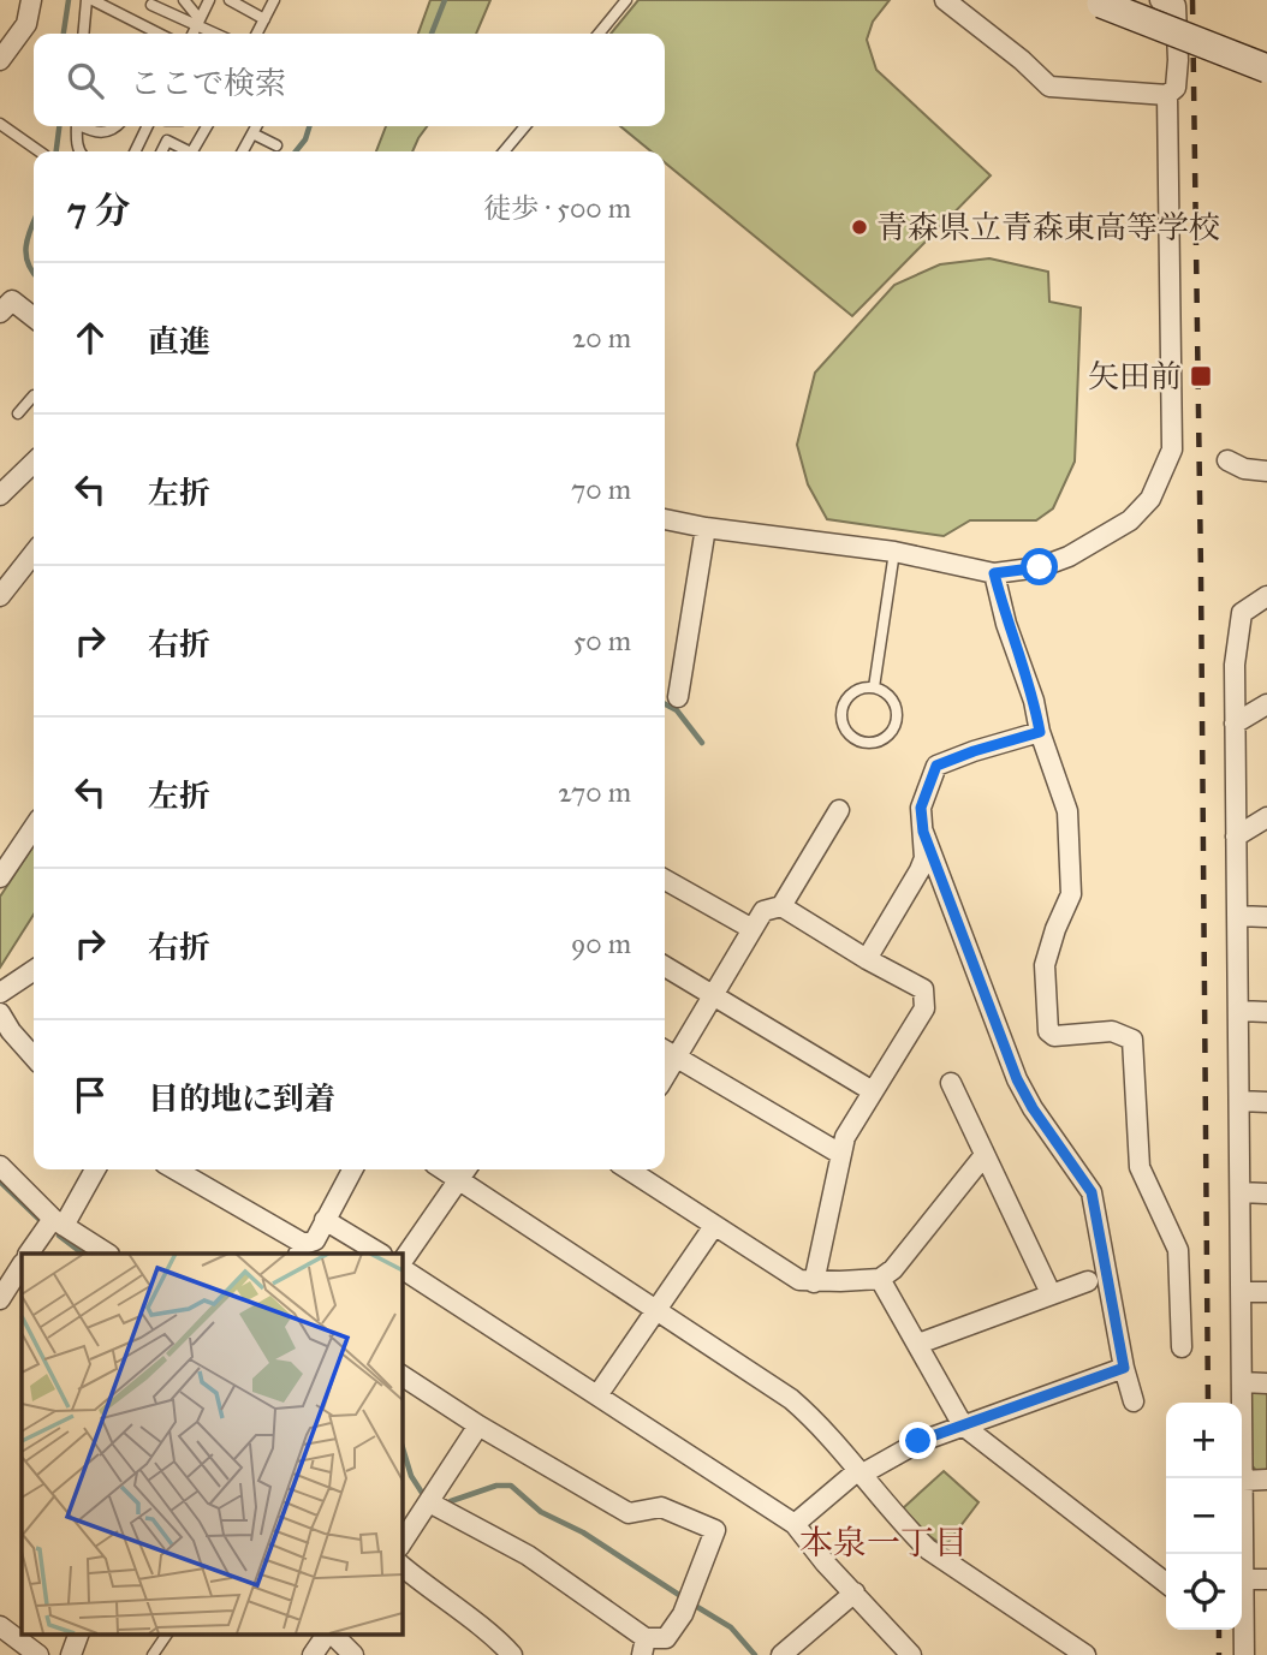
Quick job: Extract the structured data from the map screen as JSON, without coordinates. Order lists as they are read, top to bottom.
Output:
{
  "districts": ["本泉一丁目"],
  "places": {
    "other": ["青森県立青森東高等学校"],
    "transit": ["矢田前"]
  },
  "page": {
    "search": "ここで検索",
    "heading": ["7 分", "徒歩 · 500 m"],
    "list": [
      ["直進", "20 m"],
      ["左折", "70 m"],
      ["右折", "50 m"],
      ["左折", "270 m"],
      ["右折", "90 m"],
      "目的地に到着"
    ],
    "map_buttons": ["+", "−"]
  }
}
